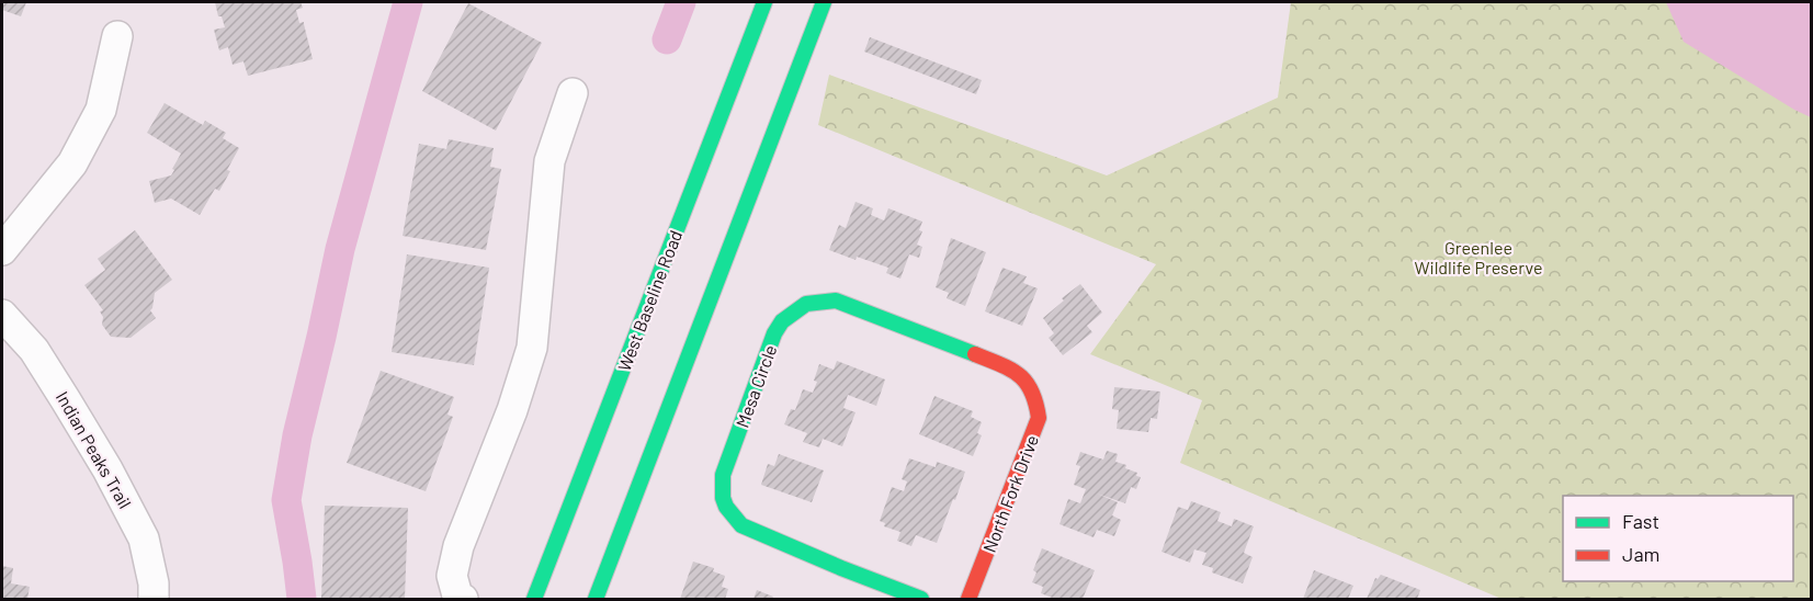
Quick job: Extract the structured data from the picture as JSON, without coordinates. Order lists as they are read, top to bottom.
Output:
{
  "streets": {
    "main road": ["West Baseline Road", "Mesa Circle", "North Fork Drive"],
    "street": ["Indian Peaks Trail"]
  },
  "crossings": [
    ["Mesa Circle", "North Fork Drive"]
  ],
  "parks": ["Greenlee Wildlife Preserve"],
  "legend": ["Fast", "Jam"]
}
